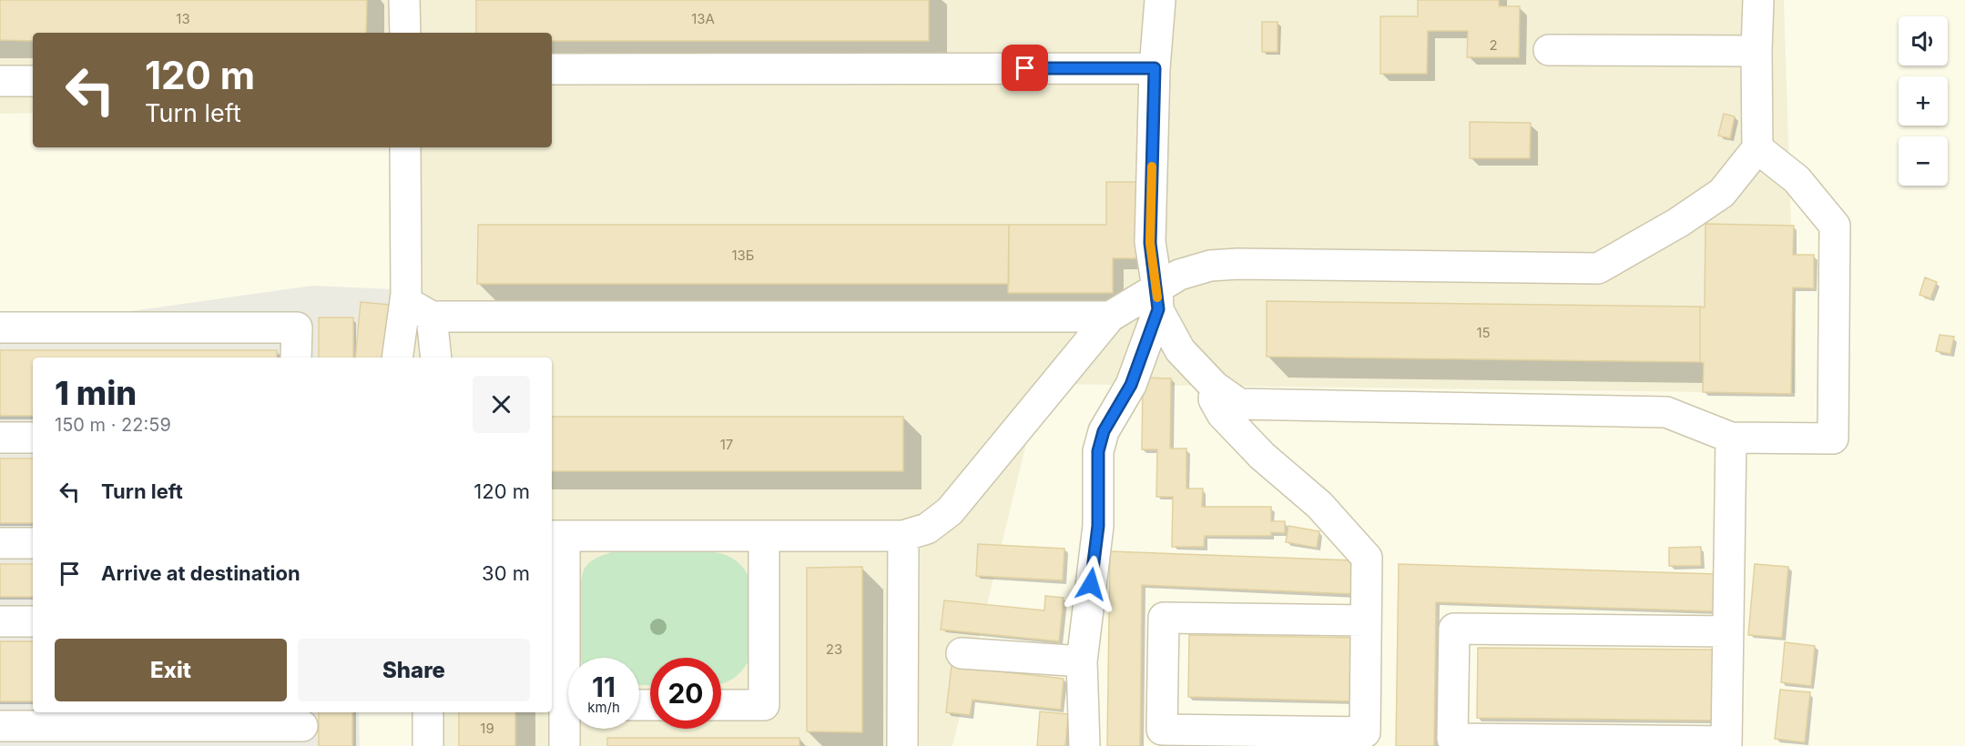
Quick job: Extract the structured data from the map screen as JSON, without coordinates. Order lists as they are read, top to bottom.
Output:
{
  "house_numbers": [
    "13",
    "13А",
    "2",
    "13Б",
    "15",
    "17",
    "23",
    "19"
  ],
  "page": {
    "map_buttons": ["+", "−"],
    "turn": ["120 m", "Turn left"],
    "heading": ["1 min", "150 m · 22:59"],
    "list": [
      {
        "name": "Turn left",
        "value": "120 m"
      },
      {
        "name": "Arrive at destination",
        "value": "30 m"
      }
    ],
    "buttons": ["Exit", "Share"],
    "speed": "11 km/h",
    "limit": "20"
  }
}
